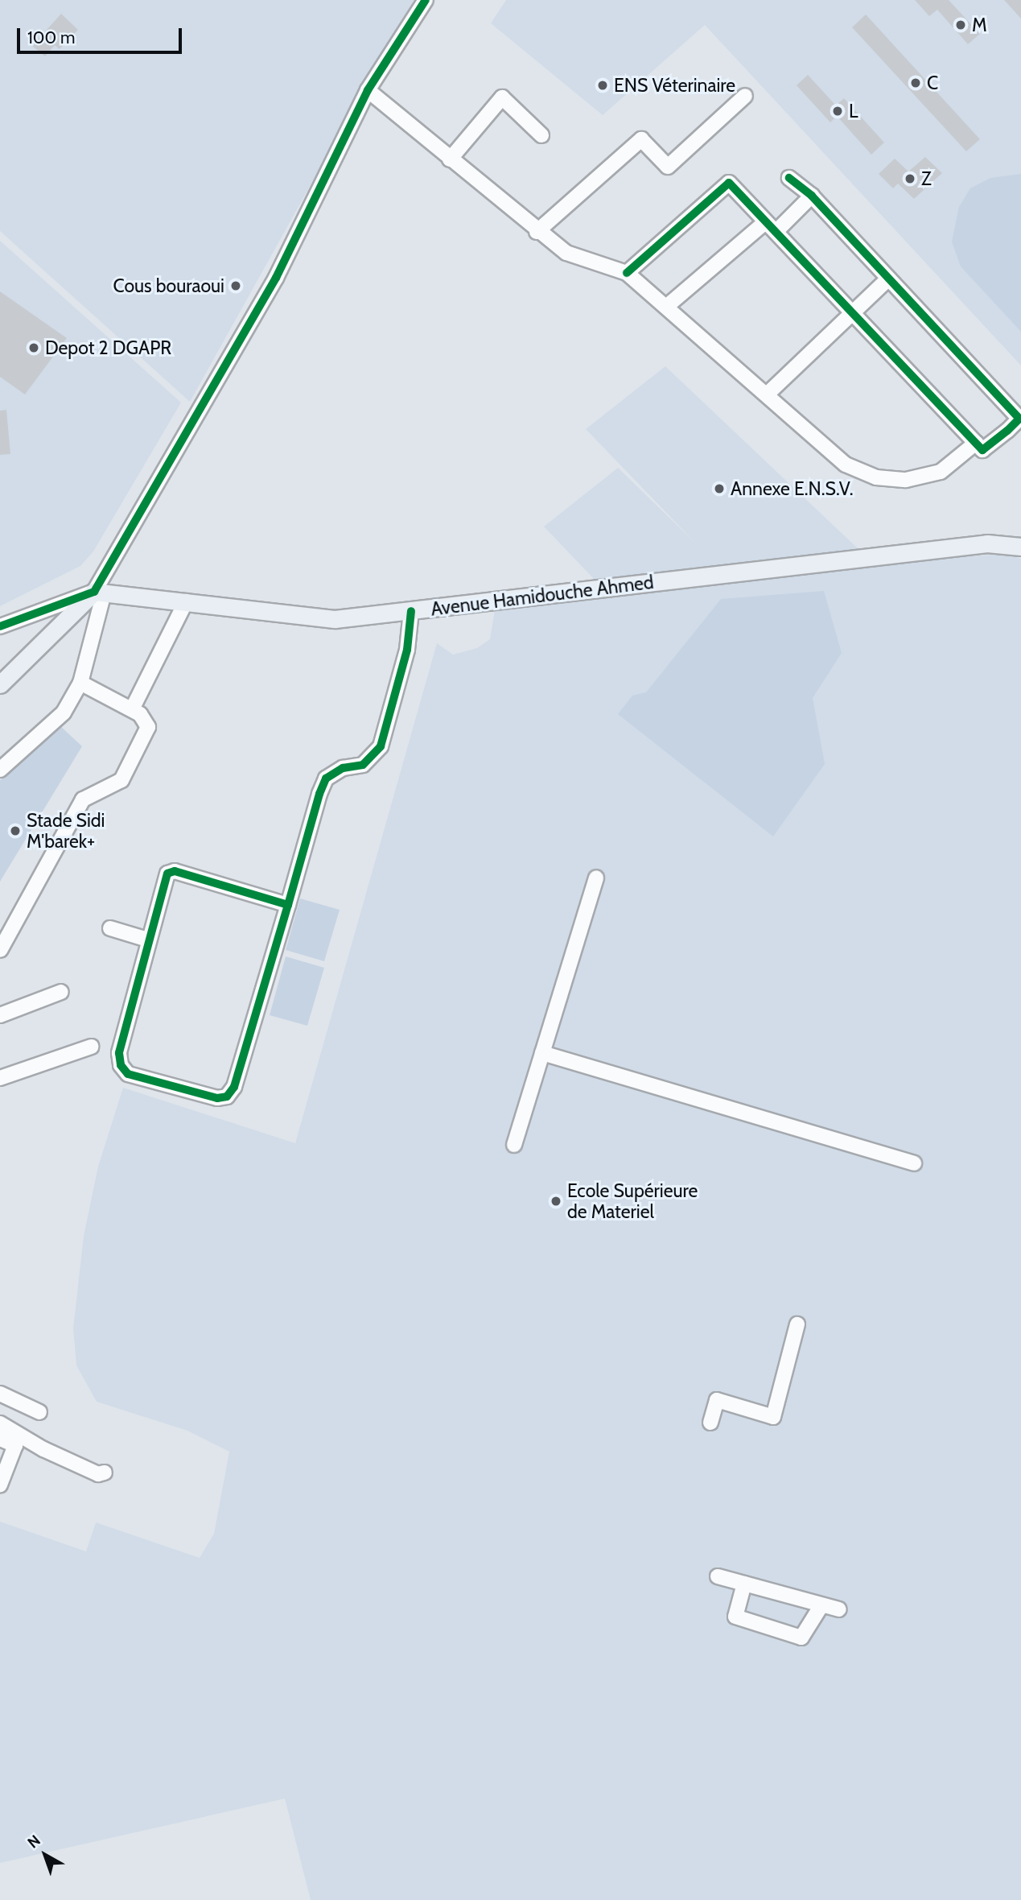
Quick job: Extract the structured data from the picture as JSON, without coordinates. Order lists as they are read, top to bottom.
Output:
{
  "streets": {
    "main road": ["Avenue Hamidouche Ahmed"]
  },
  "places": [
    "M",
    "C",
    "ENS Véterinaire",
    "L",
    "Z",
    "Cous bouraoui",
    "Depot 2 DGAPR",
    "Annexe E.N.S.V.",
    "Stade Sidi M'barek+",
    "Ecole Supérieure de Materiel"
  ],
  "scale_bar": "100 m",
  "north": "top left"
}
